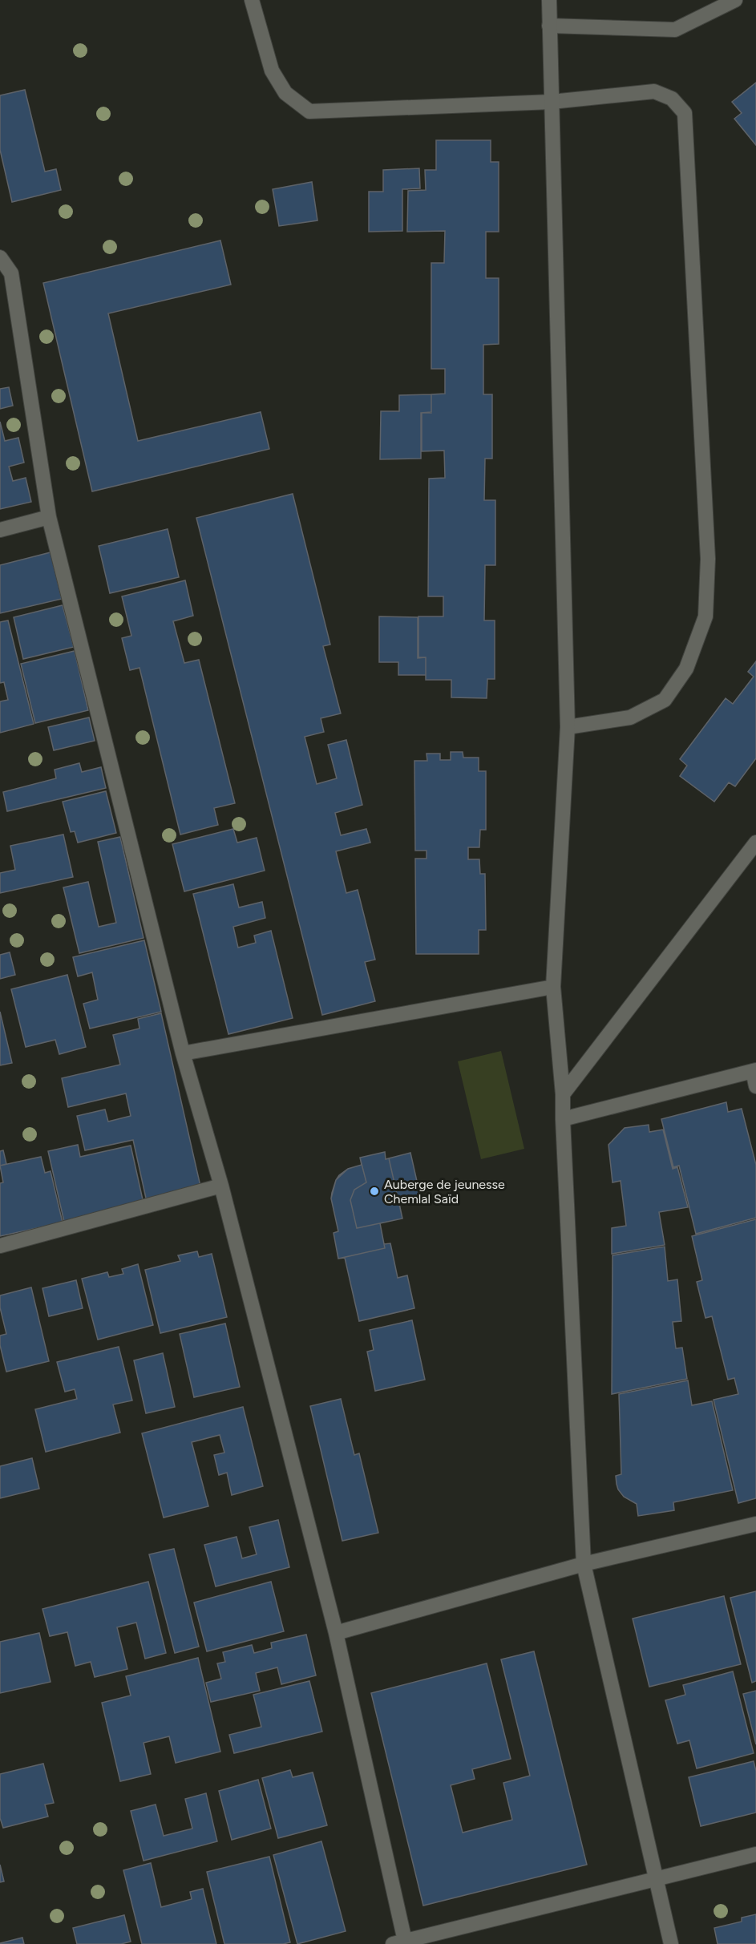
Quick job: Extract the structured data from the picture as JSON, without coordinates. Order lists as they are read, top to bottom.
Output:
{
  "places": ["Auberge de jeunesse Chemlal Saïd"]
}
